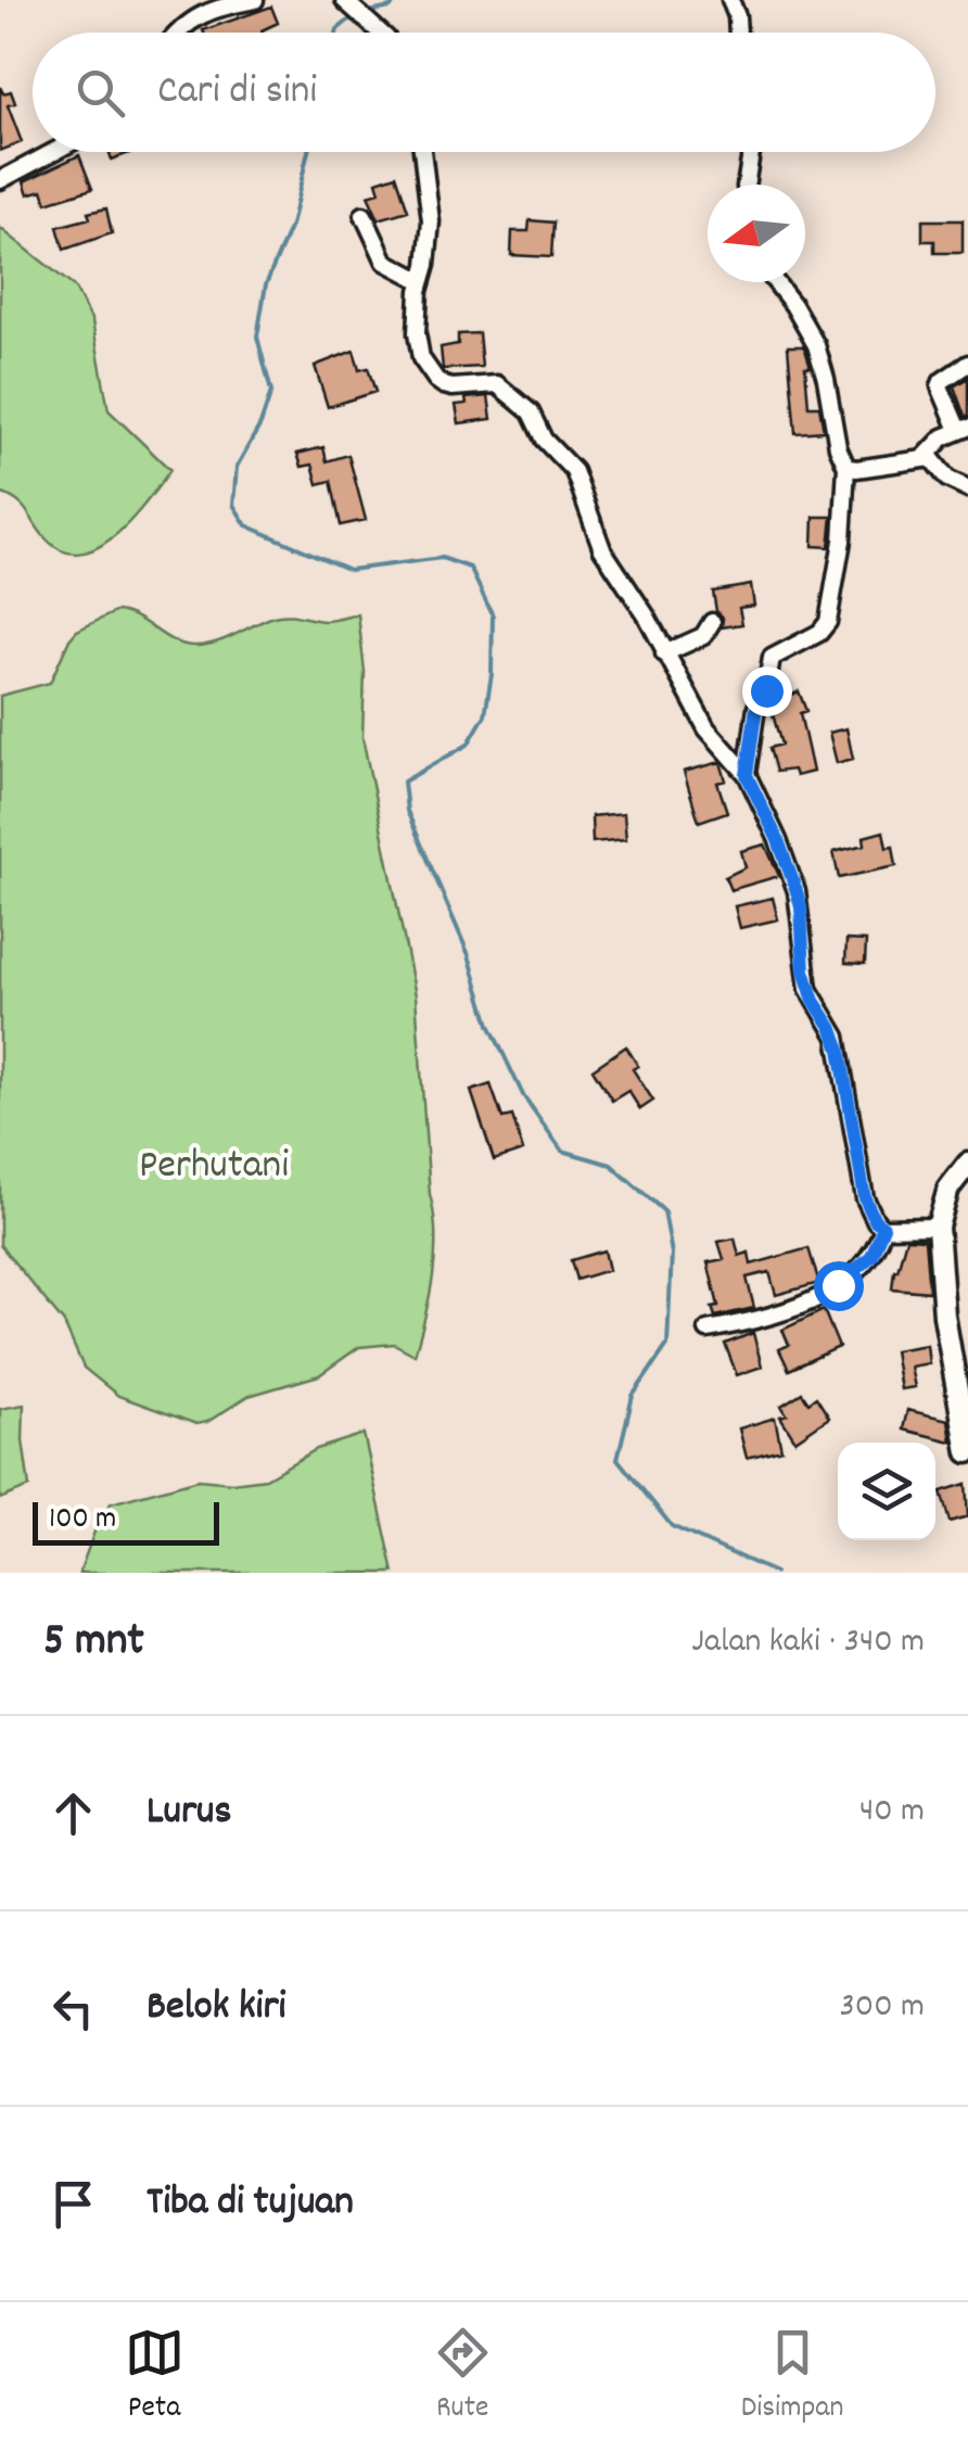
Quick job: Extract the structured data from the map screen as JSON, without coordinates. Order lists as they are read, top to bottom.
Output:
{
  "parks": ["Perhutani"],
  "scale_bar": "100 m",
  "north": "left",
  "page": {
    "search": "Cari di sini",
    "scale": "100 m",
    "heading": ["5 mnt", "Jalan kaki · 340 m"],
    "list": [
      ["Lurus", "40 m"],
      ["Belok kiri", "300 m"],
      "Tiba di tujuan"
    ],
    "nav": ["Peta", "Rute", "Disimpan"]
  }
}
